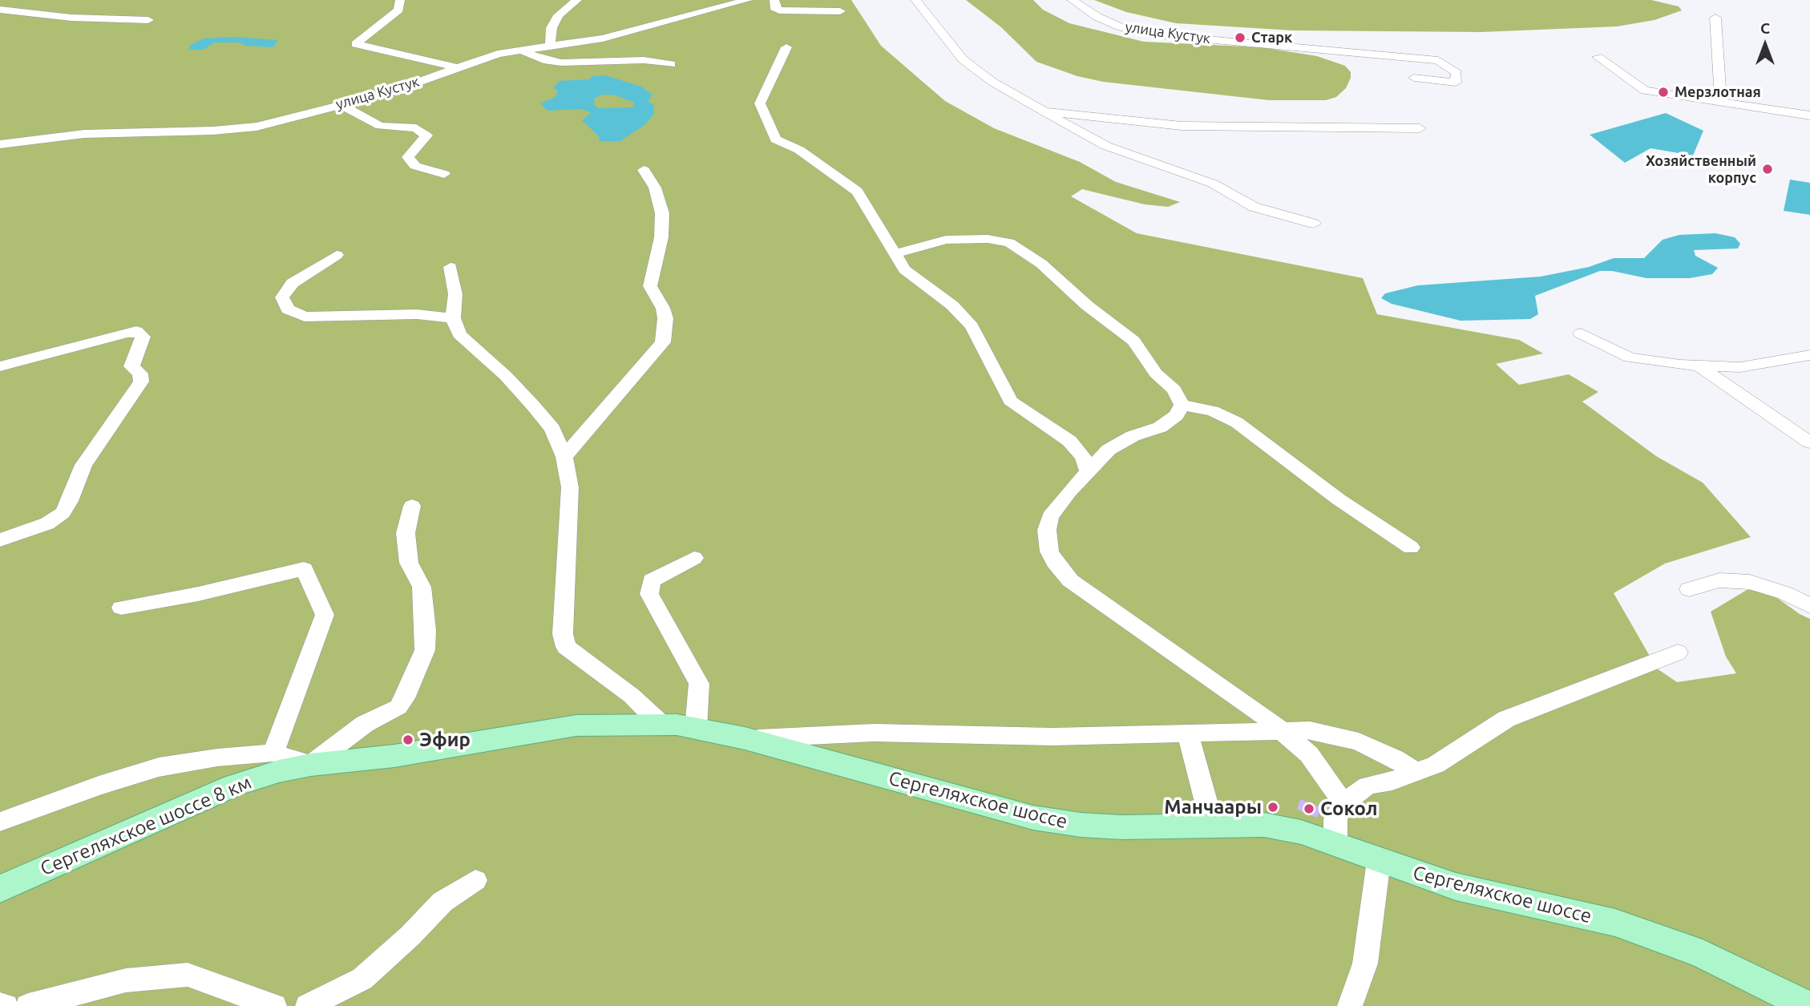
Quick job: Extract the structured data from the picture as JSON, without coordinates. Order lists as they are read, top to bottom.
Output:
{
  "streets": {
    "main road": ["Сергеляхское шоссе", "Сергеляхское шоссе 8 км"],
    "street": ["улица Кустук"]
  },
  "crossings": [
    ["Сергеляхское шоссе", "Сергеляхское шоссе 8 км"]
  ],
  "places": [
    "Старк",
    "Мерзлотная",
    "Хозяйственный корпус",
    "Эфир",
    "Манчаары",
    "Сокол"
  ],
  "north": "top"
}
